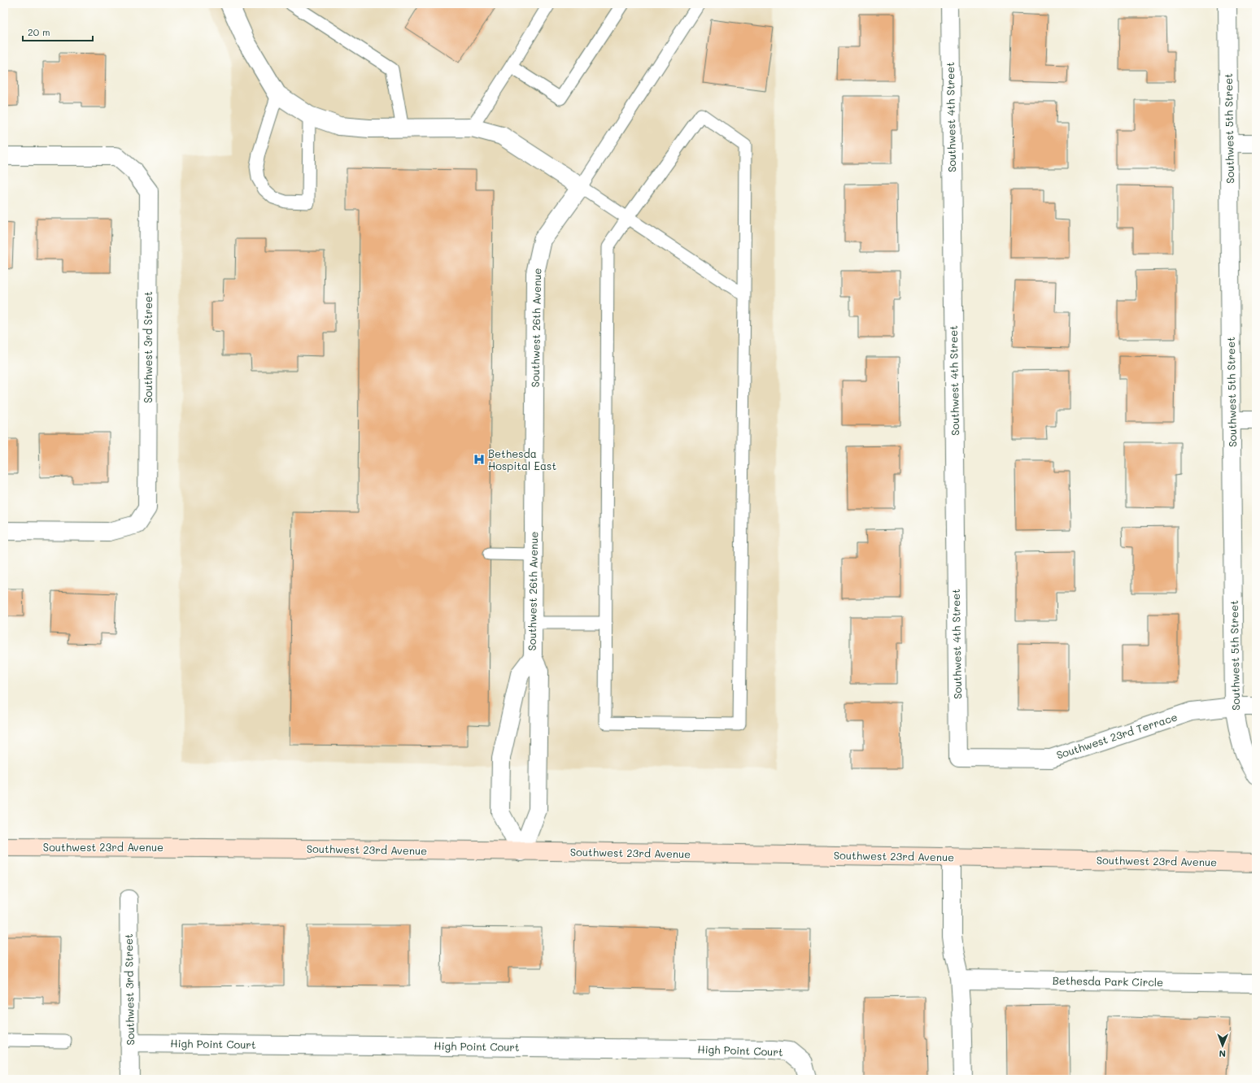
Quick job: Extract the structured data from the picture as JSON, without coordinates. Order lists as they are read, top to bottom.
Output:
{
  "streets": {
    "street": [
      "Southwest 4th Street",
      "Southwest 5th Street",
      "Southwest 26th Avenue",
      "Southwest 3rd Street",
      "Southwest 23rd Terrace",
      "Southwest 23rd Avenue",
      "Bethesda Park Circle",
      "High Point Court"
    ]
  },
  "crossings": [
    ["Southwest 4th Street", "Southwest 23rd Terrace"],
    ["Southwest 5th Street", "Southwest 23rd Terrace"],
    ["Southwest 26th Avenue", "Southwest 23rd Avenue"],
    ["Southwest 3rd Street", "High Point Court"]
  ],
  "places": {
    "hospital": ["Bethesda Hospital East"]
  },
  "scale_bar": "20 m",
  "north": "bottom"
}
